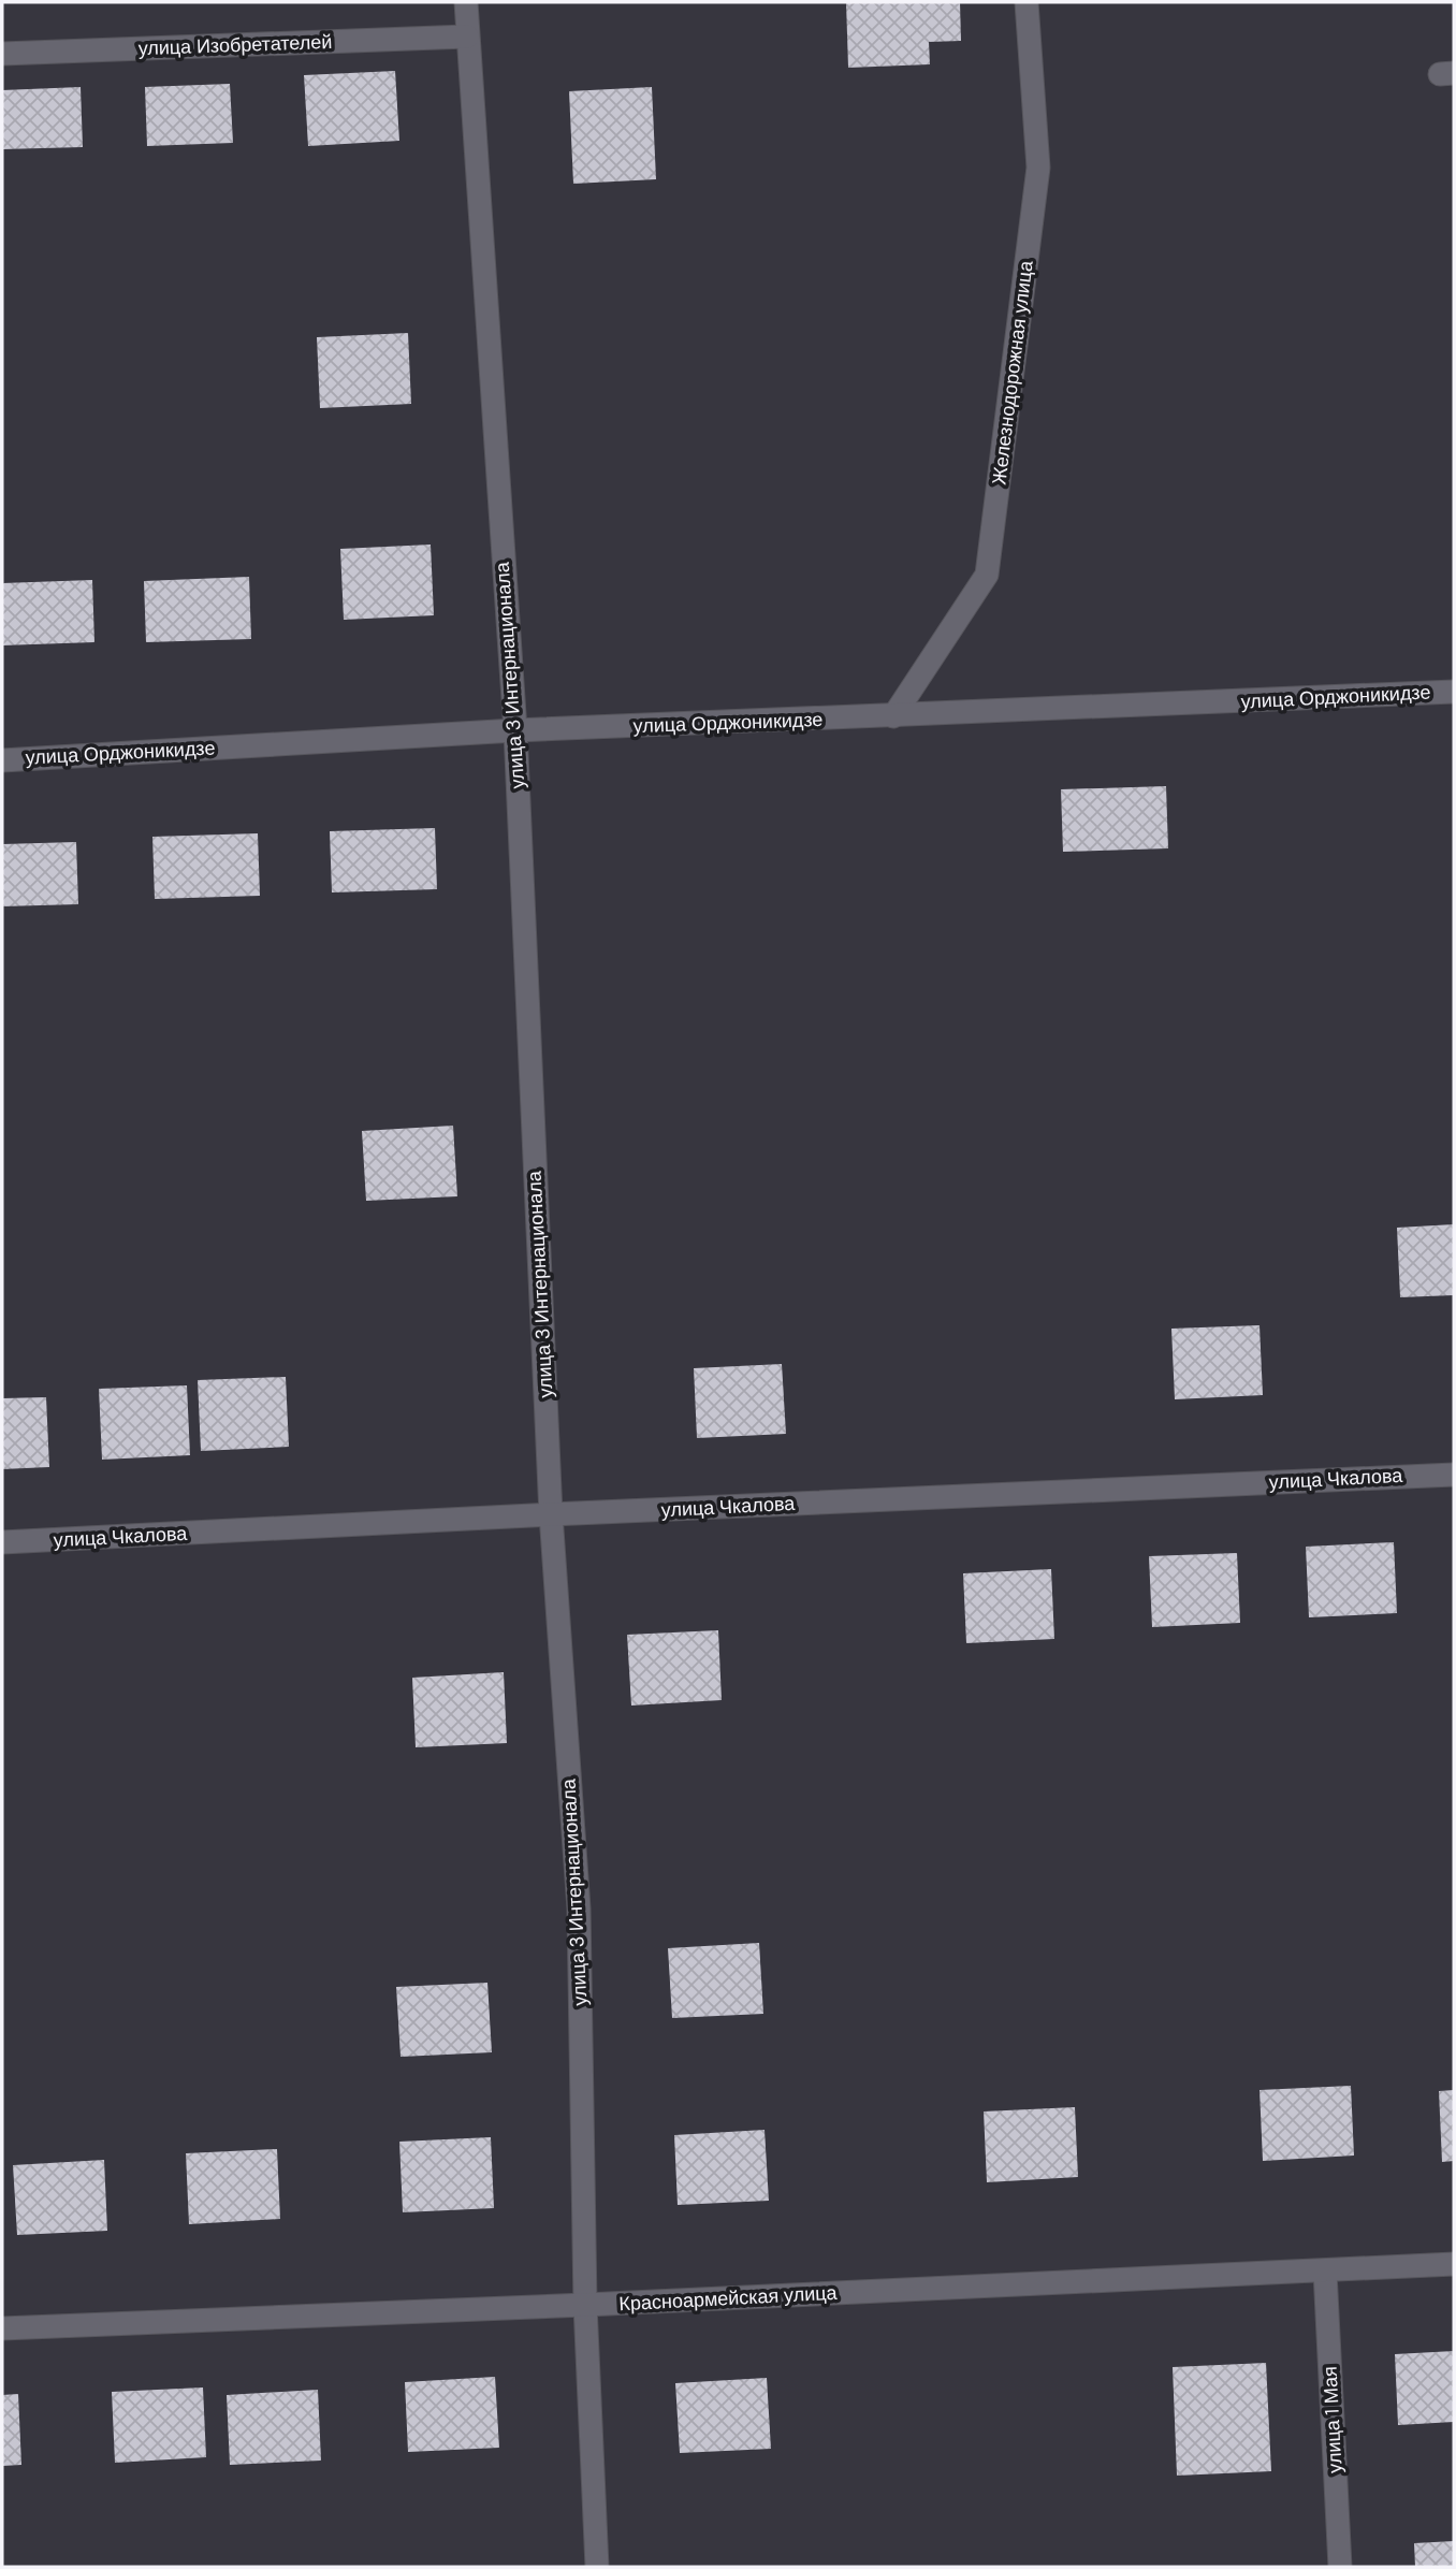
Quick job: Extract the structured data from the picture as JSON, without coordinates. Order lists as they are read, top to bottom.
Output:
{
  "streets": {
    "street": [
      "улица Изобретателей",
      "Железнодорожная улица",
      "улица 3 Интернационала",
      "улица Орджоникидзе",
      "улица Чкалова",
      "Красноармейская улица",
      "улица 1 Мая"
    ]
  },
  "crossings": [
    ["улица Изобретателей", "улица 3 Интернационала"],
    ["Железнодорожная улица", "улица Орджоникидзе"],
    ["улица 3 Интернационала", "улица Орджоникидзе"],
    ["улица 3 Интернационала", "улица Чкалова"],
    ["улица 3 Интернационала", "Красноармейская улица"],
    ["Красноармейская улица", "улица 1 Мая"]
  ]
}
